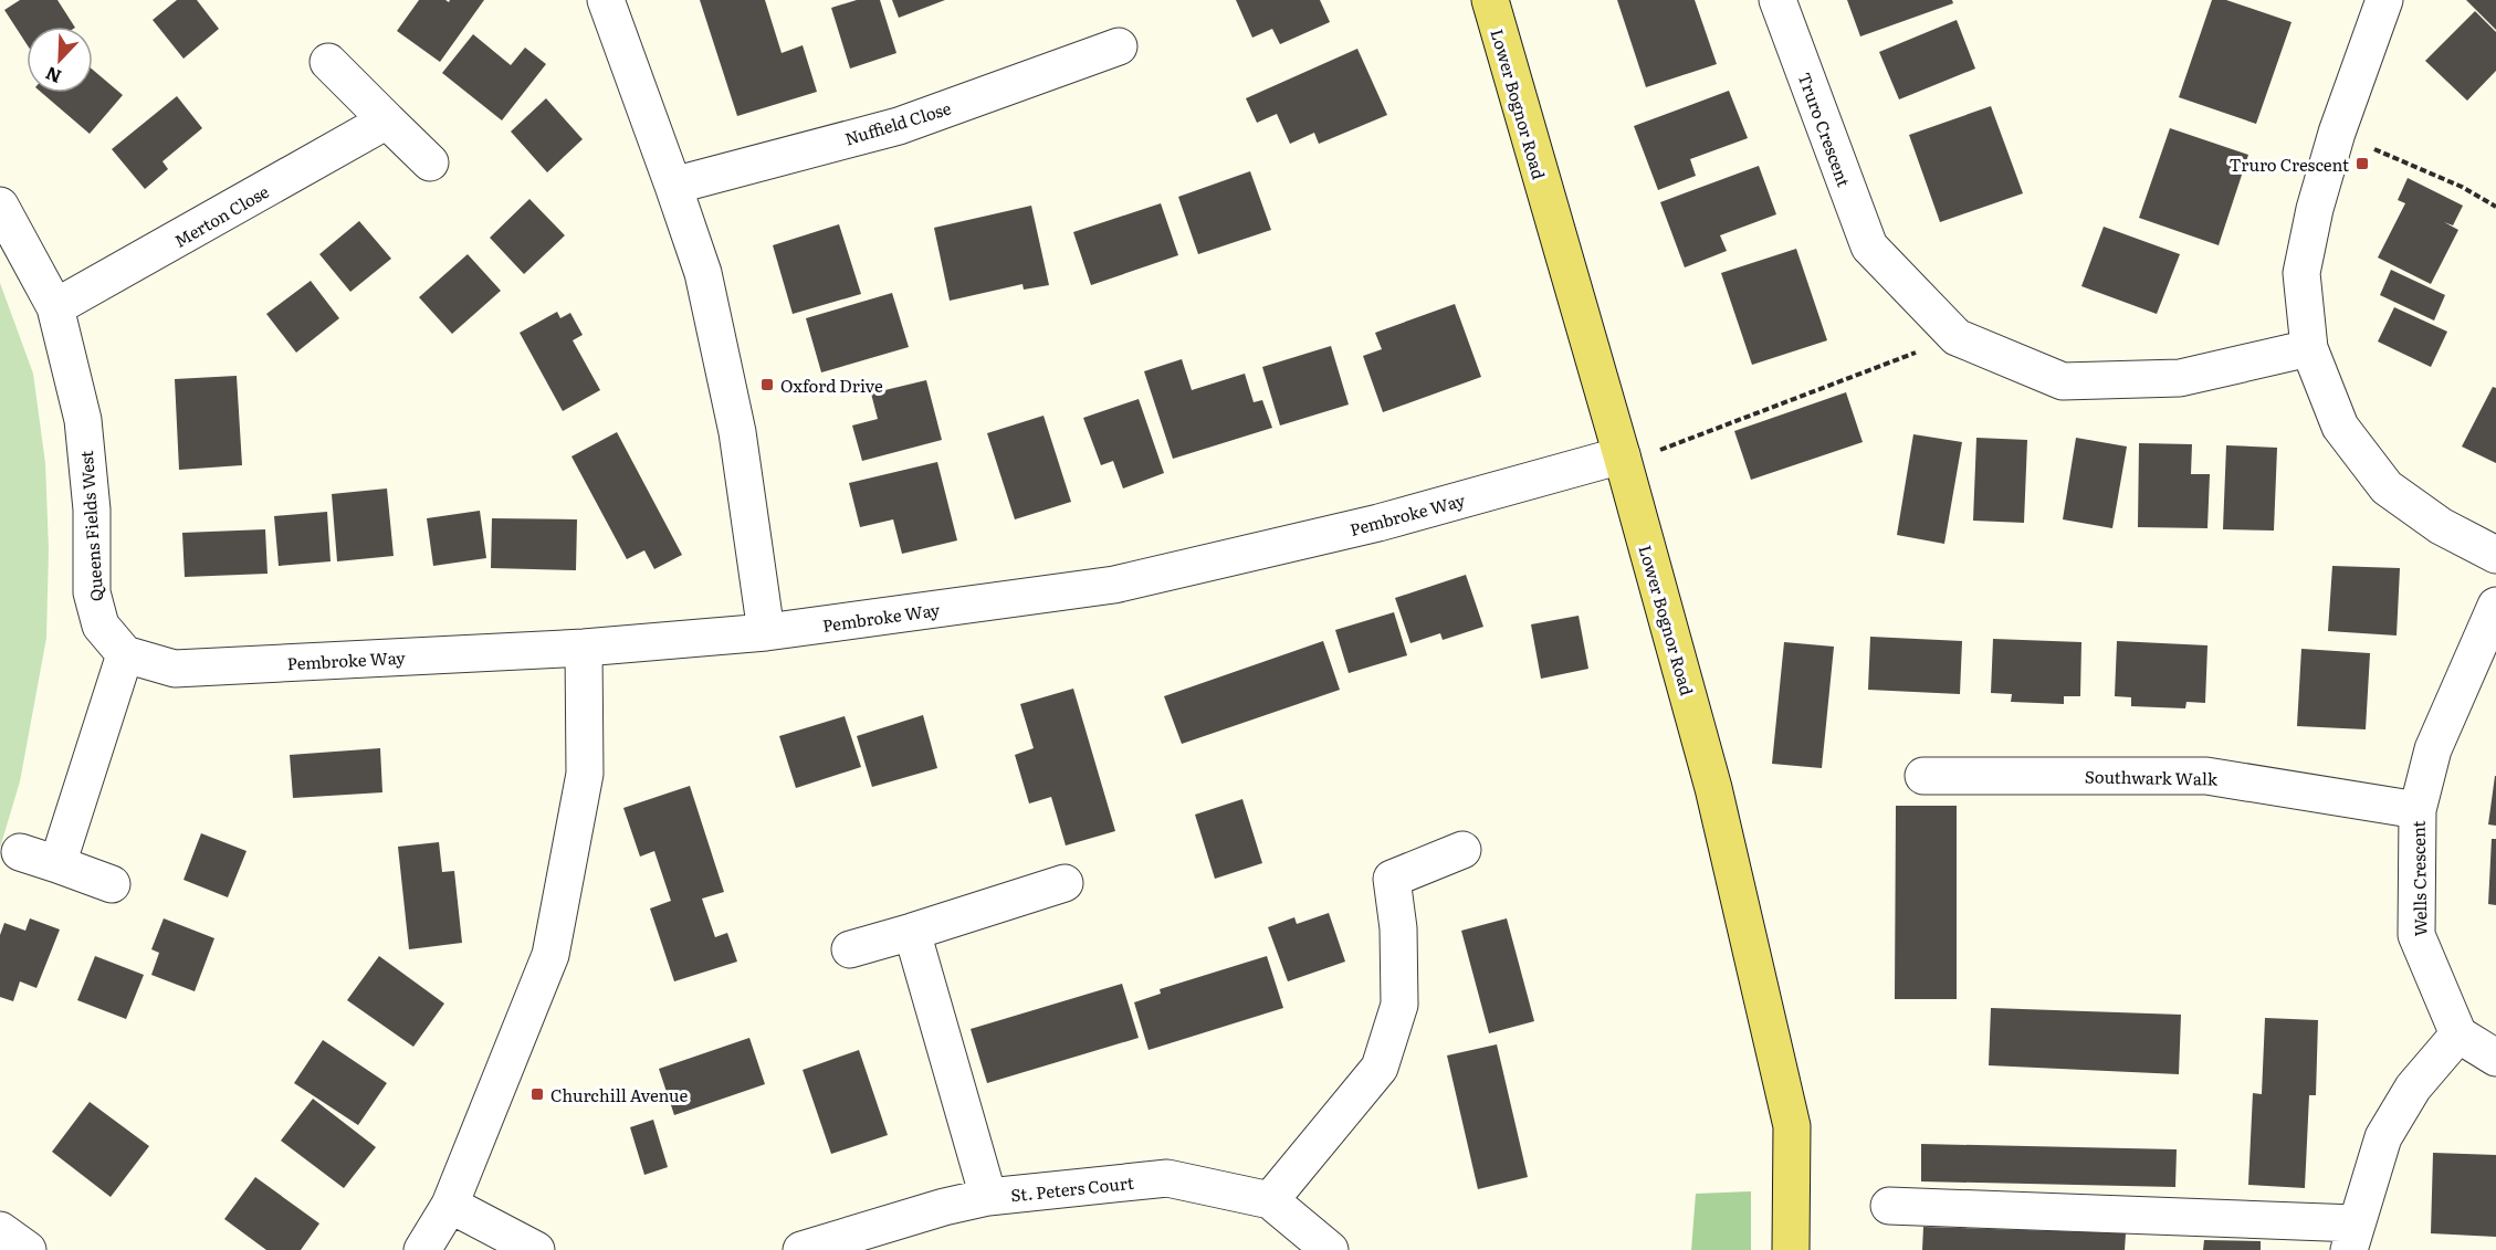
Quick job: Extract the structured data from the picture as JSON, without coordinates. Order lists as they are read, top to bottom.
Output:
{
  "streets": {
    "main road": ["Lower Bognor Road"],
    "street": [
      "Nuffield Close",
      "Truro Crescent",
      "Merton Close",
      "Pembroke Way",
      "Queens Fields West",
      "Southwark Walk",
      "Wells Crescent",
      "St. Peters Court"
    ]
  },
  "crossings": [
    ["Lower Bognor Road", "Pembroke Way"],
    ["Merton Close", "Queens Fields West"],
    ["Pembroke Way", "Queens Fields West"],
    ["Southwark Walk", "Wells Crescent"]
  ],
  "places": {
    "transit": ["Truro Crescent", "Oxford Drive", "Churchill Avenue"]
  },
  "north": "bottom left"
}
